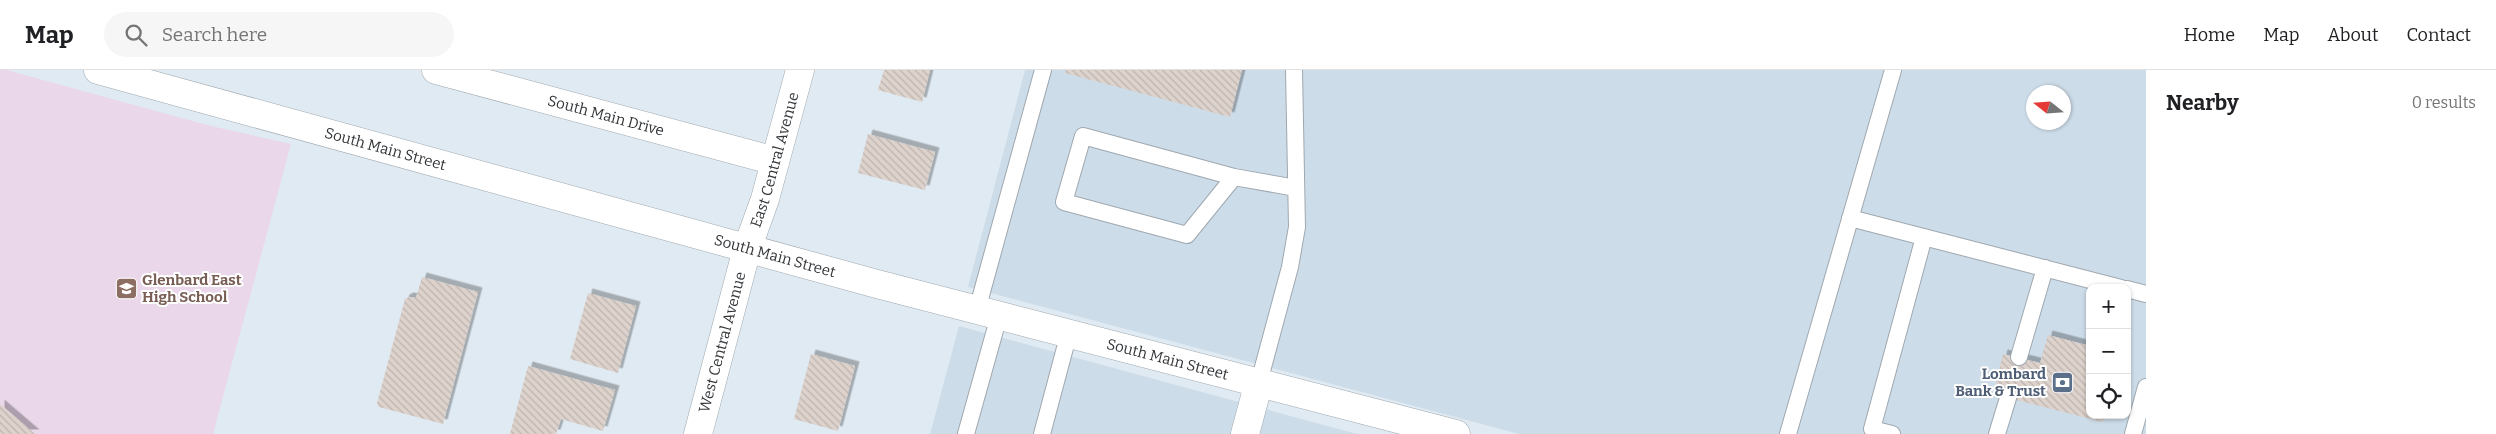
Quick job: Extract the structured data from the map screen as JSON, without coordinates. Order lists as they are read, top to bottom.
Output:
{
  "streets": {
    "main road": [
      "South Main Drive",
      "South Main Street",
      "East Central Avenue",
      "West Central Avenue"
    ]
  },
  "crossings": [
    ["South Main Drive", "East Central Avenue"],
    ["South Main Street", "East Central Avenue"],
    ["South Main Street", "West Central Avenue"],
    ["East Central Avenue", "West Central Avenue"]
  ],
  "places": {
    "school or university": ["Glenbard East High School"],
    "bank": ["Lombard Bank & Trust"]
  },
  "north": "left",
  "page": {
    "header": "Map",
    "search": "Search here",
    "nav": [
      "Home",
      "Map",
      "About",
      "Contact"
    ],
    "heading": ["Nearby", "0 results"],
    "map_buttons": ["+", "−"]
  }
}
